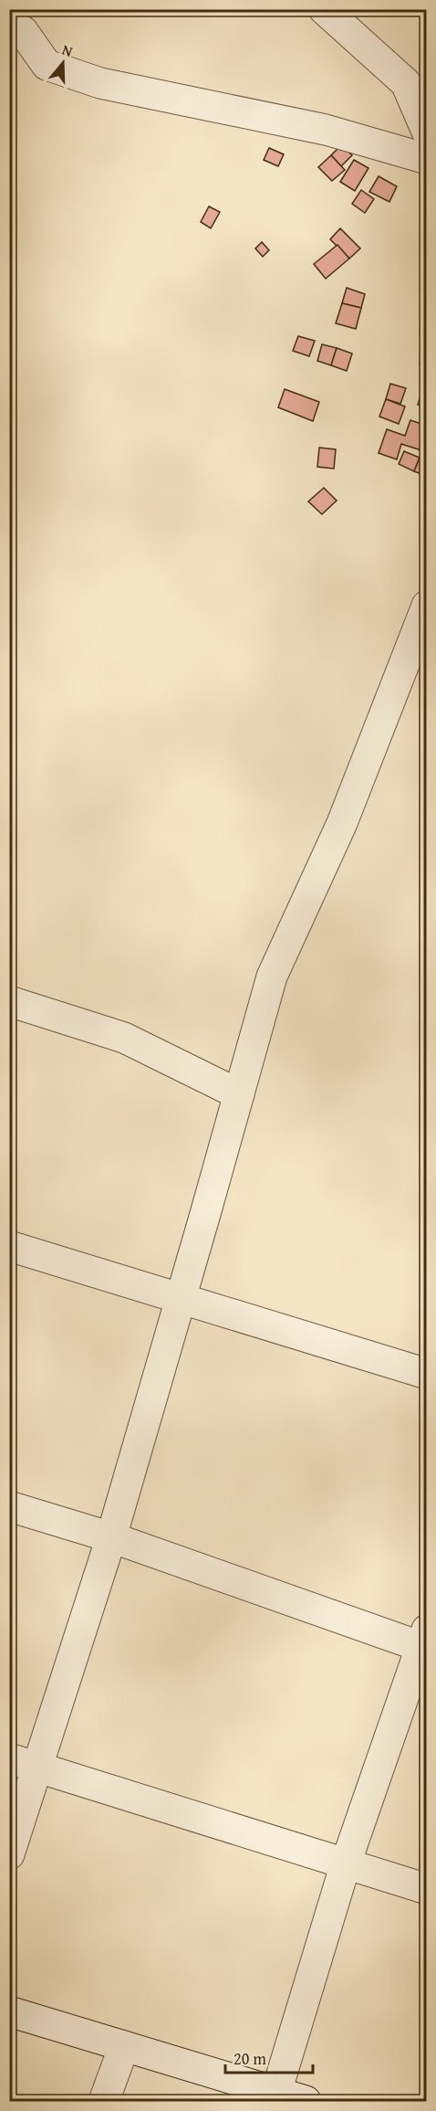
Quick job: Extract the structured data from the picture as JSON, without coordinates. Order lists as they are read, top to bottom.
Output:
{
  "scale_bar": "20 m",
  "north": "top"
}
